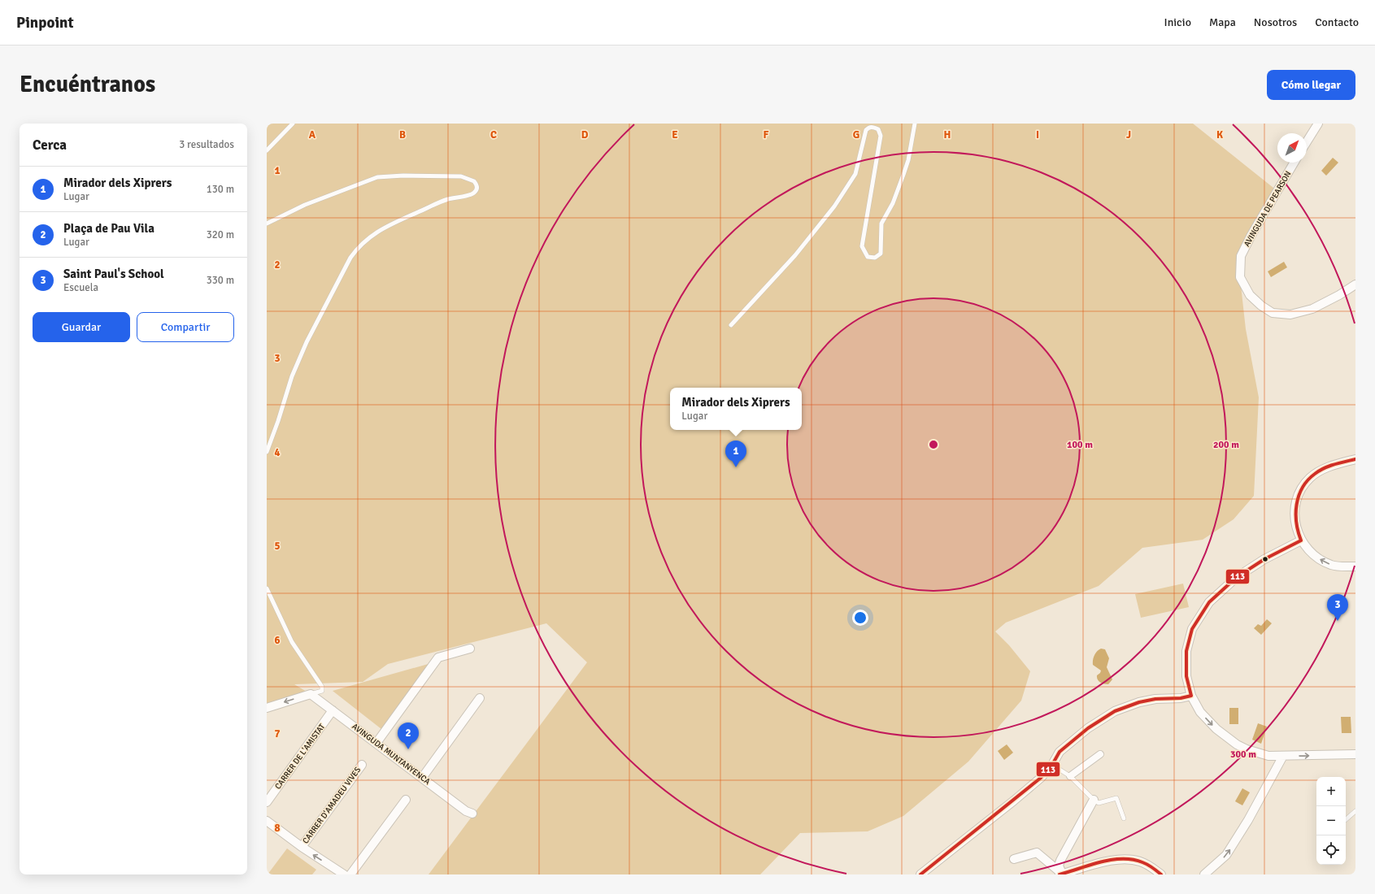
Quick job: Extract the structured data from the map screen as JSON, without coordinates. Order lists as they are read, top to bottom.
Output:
{
  "streets": {
    "street": [
      "AVINGUDA DE PEARSON",
      "AVINGUDA MUNTANYENCA",
      "CARRER DE L'AMISTAT",
      "CARRER D'AMADEU VIVES"
    ]
  },
  "crossings": [
    ["AVINGUDA MUNTANYENCA", "CARRER DE L'AMISTAT"]
  ],
  "lines": ["transit line 113"],
  "north": "top right",
  "page": {
    "header": "Pinpoint",
    "nav": [
      "Inicio",
      "Mapa",
      "Nosotros",
      "Contacto"
    ],
    "buttons": [
      "Cómo llegar",
      ["Guardar", "Compartir"]
    ],
    "title": "Encuéntranos",
    "heading": ["Cerca", "3 resultados"],
    "list": [
      {
        "mark": "1",
        "name": "Mirador dels Xiprers",
        "note": "Lugar",
        "value": "130 m"
      },
      {
        "mark": "2",
        "name": "Plaça de Pau Vila",
        "note": "Lugar",
        "value": "320 m"
      },
      {
        "mark": "3",
        "name": "Saint Paul's School",
        "note": "Escuela",
        "value": "330 m"
      }
    ],
    "popup": ["Mirador dels Xiprers", "Lugar"],
    "pins": ["1", "3", "2"],
    "map_buttons": ["+", "−"]
  },
  "grid": {
    "columns": [
      "A",
      "B",
      "C",
      "D",
      "E",
      "F",
      "G",
      "H",
      "I",
      "J",
      "K"
    ],
    "rows": [
      "1",
      "2",
      "3",
      "4",
      "5",
      "6",
      "7",
      "8"
    ]
  },
  "rings": ["100 m", "200 m", "300 m"]
}
